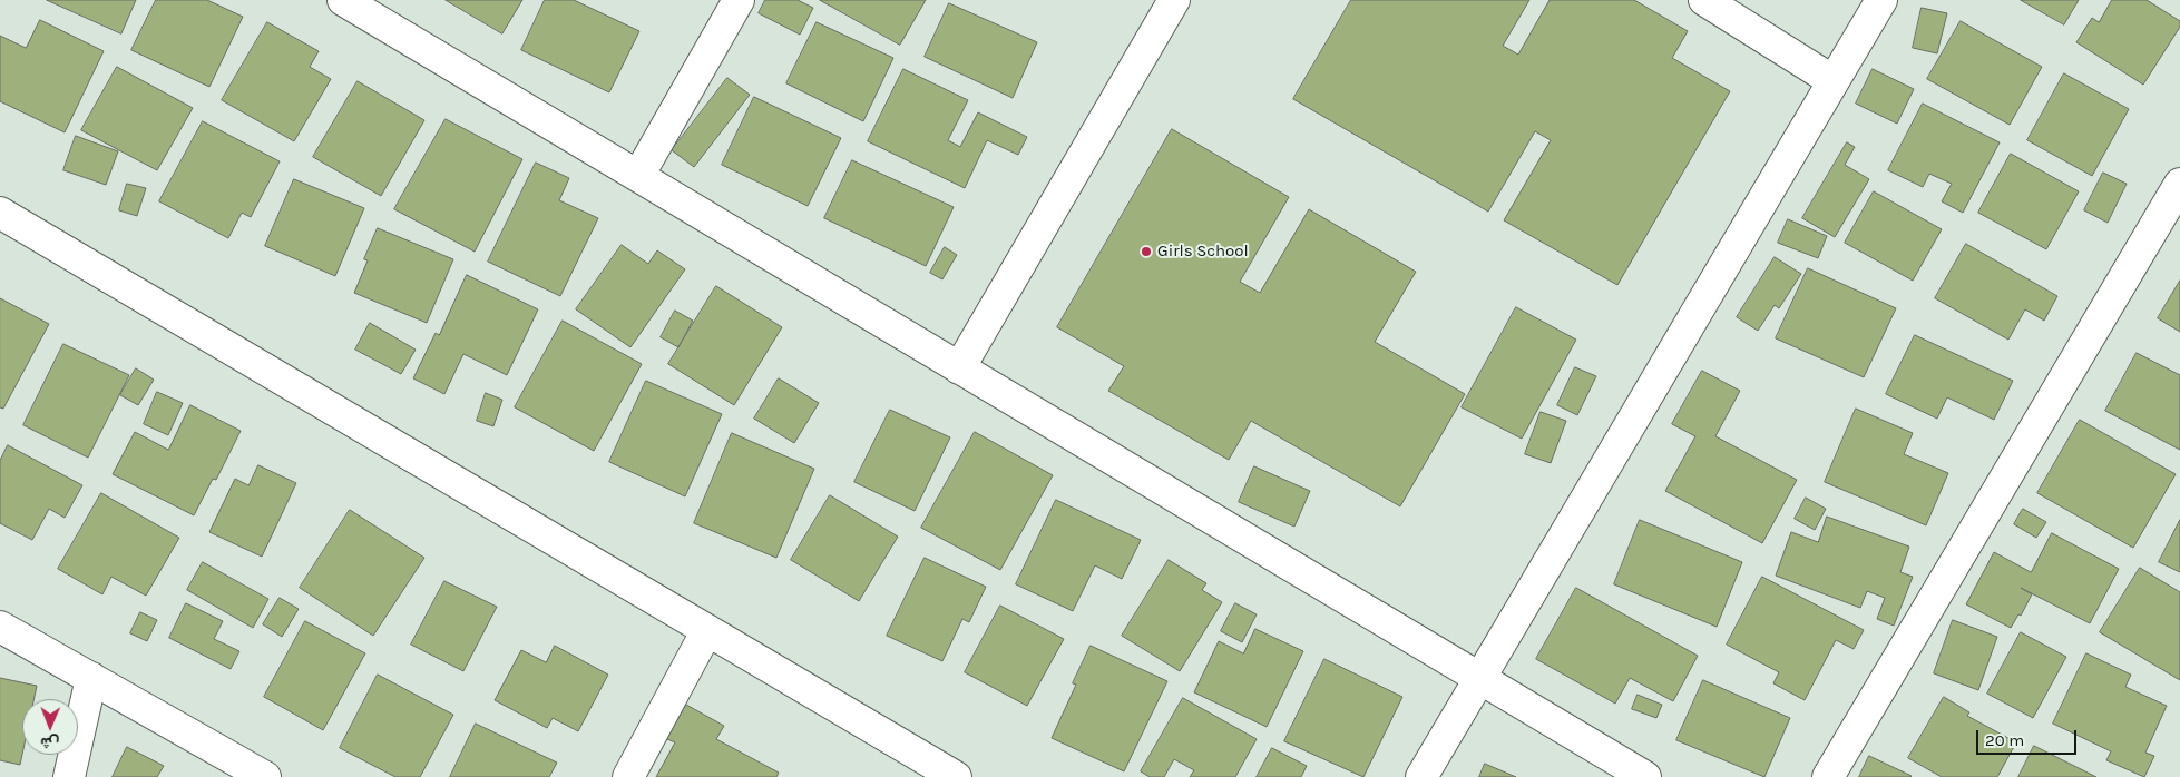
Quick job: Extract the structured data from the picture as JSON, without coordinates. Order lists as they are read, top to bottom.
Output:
{
  "places": ["Girls School"],
  "scale_bar": "20 m",
  "north": "bottom"
}
